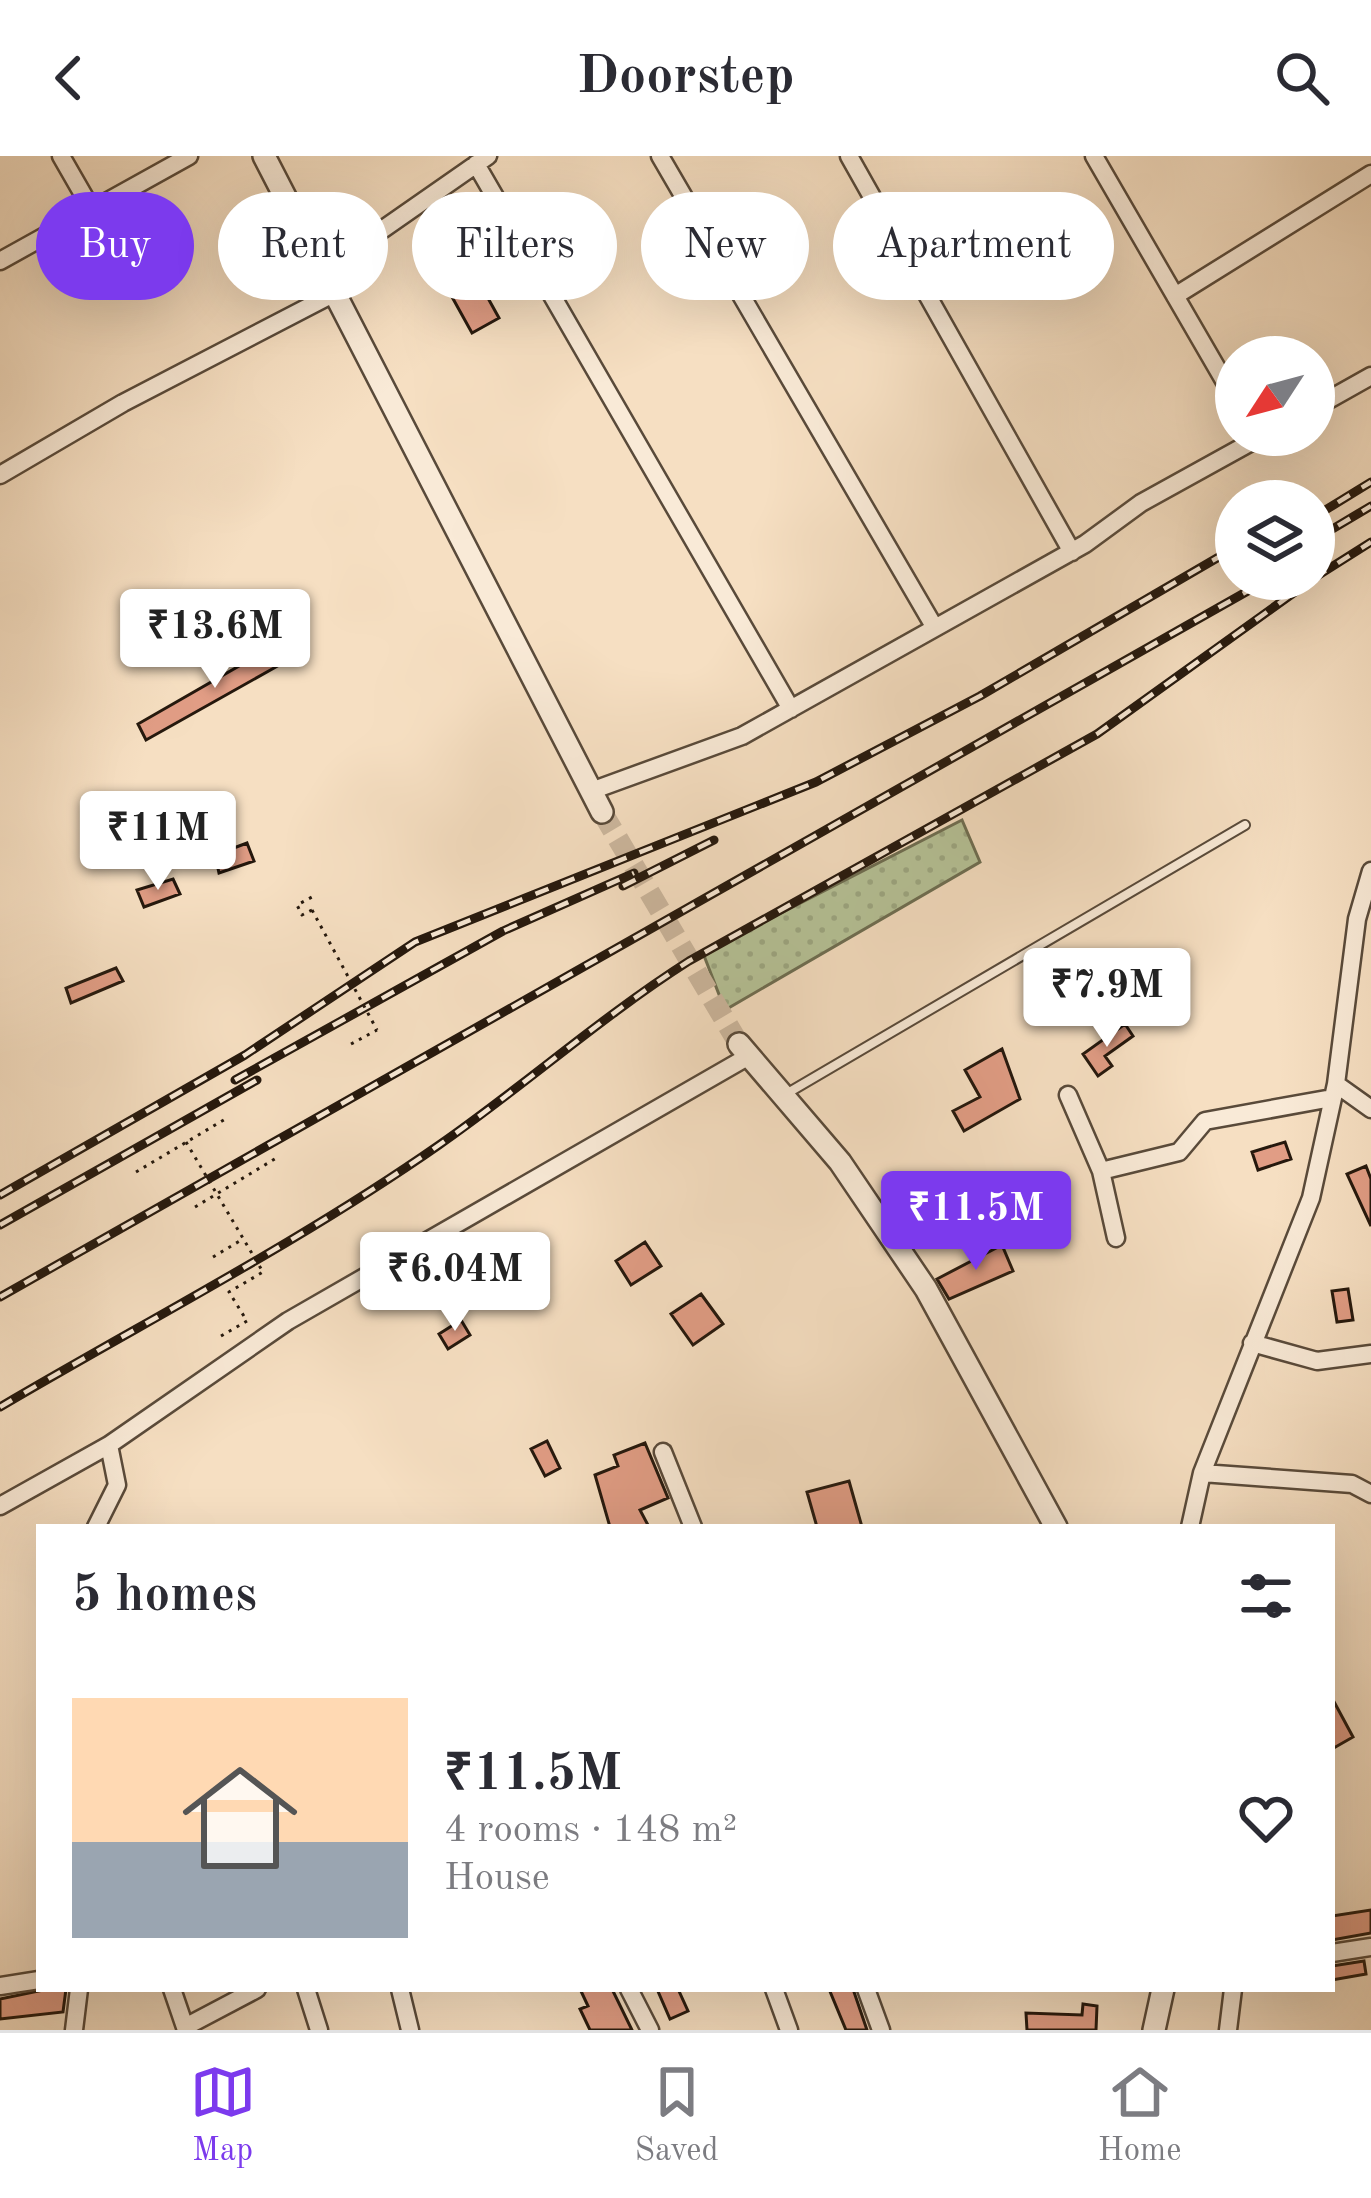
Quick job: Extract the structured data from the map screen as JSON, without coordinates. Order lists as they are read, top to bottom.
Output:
{
  "north": "bottom left",
  "page": {
    "header": "Doorstep",
    "chip": [
      "Buy",
      "Rent",
      "Filters",
      "New",
      "Apartment"
    ],
    "price": [
      "₹13.6M",
      "₹11M",
      "₹7.9M",
      "₹11.5M",
      "₹6.04M"
    ],
    "heading": "5 homes",
    "list": [
      {
        "name": "₹11.5M",
        "note": "4 rooms · 148 m² · House"
      }
    ],
    "tabs": ["Map", "Saved", "Home"]
  }
}
